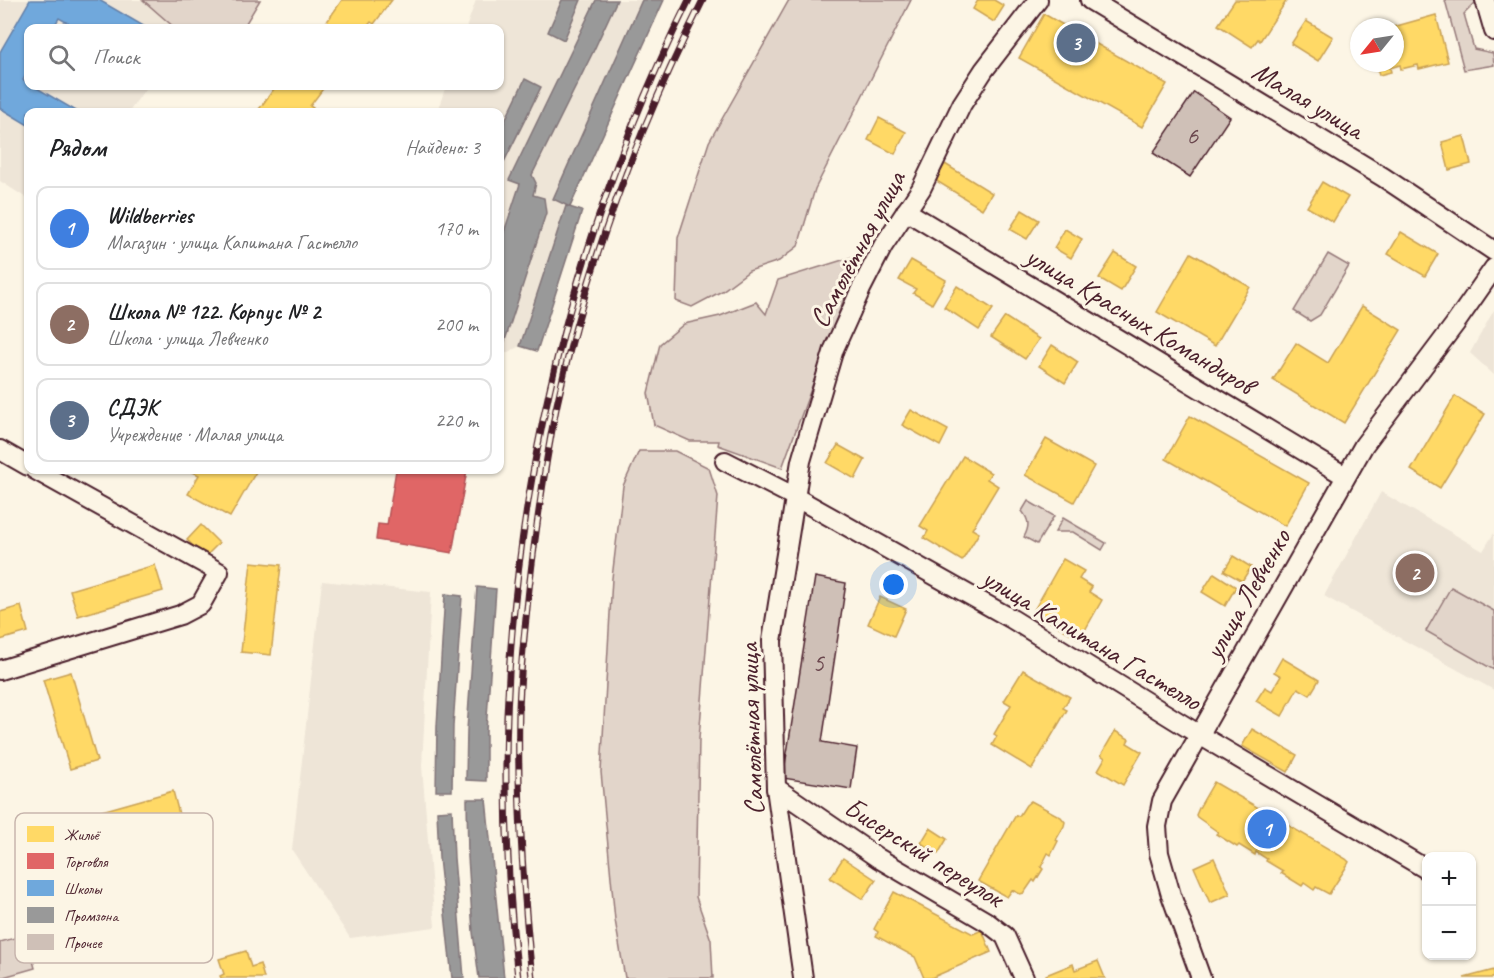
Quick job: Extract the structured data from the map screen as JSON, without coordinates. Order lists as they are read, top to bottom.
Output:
{
  "streets": {
    "street": [
      "Малая улица",
      "Самолётная улица",
      "улица Красных Командиров",
      "улица Левченко",
      "улица Капитана Гастелло",
      "Бисерский переулок"
    ]
  },
  "crossings": [
    ["Самолётная улица", "улица Красных Командиров"],
    ["Самолётная улица", "улица Капитана Гастелло"],
    ["Самолётная улица", "Бисерский переулок"],
    ["улица Красных Командиров", "улица Левченко"],
    ["улица Левченко", "улица Капитана Гастелло"]
  ],
  "house_numbers": ["6", "5"],
  "legend": [
    "Жильё",
    "Торговля",
    "Школы",
    "Промзона",
    "Прочее"
  ],
  "north": "bottom left",
  "page": {
    "pins": ["3", "2", "1"],
    "search": "Поиск",
    "heading": ["Рядом", "Найдено: 3"],
    "list": [
      {
        "mark": "1",
        "name": "Wildberries",
        "note": "Магазин · улица Капитана Гастелло",
        "value": "170 m"
      },
      {
        "mark": "2",
        "name": "Школа № 122. Корпус № 2",
        "note": "Школа · улица Левченко",
        "value": "200 m"
      },
      {
        "mark": "3",
        "name": "СДЭК",
        "note": "Учреждение · Малая улица",
        "value": "220 m"
      }
    ],
    "map_buttons": ["+", "−"]
  }
}
